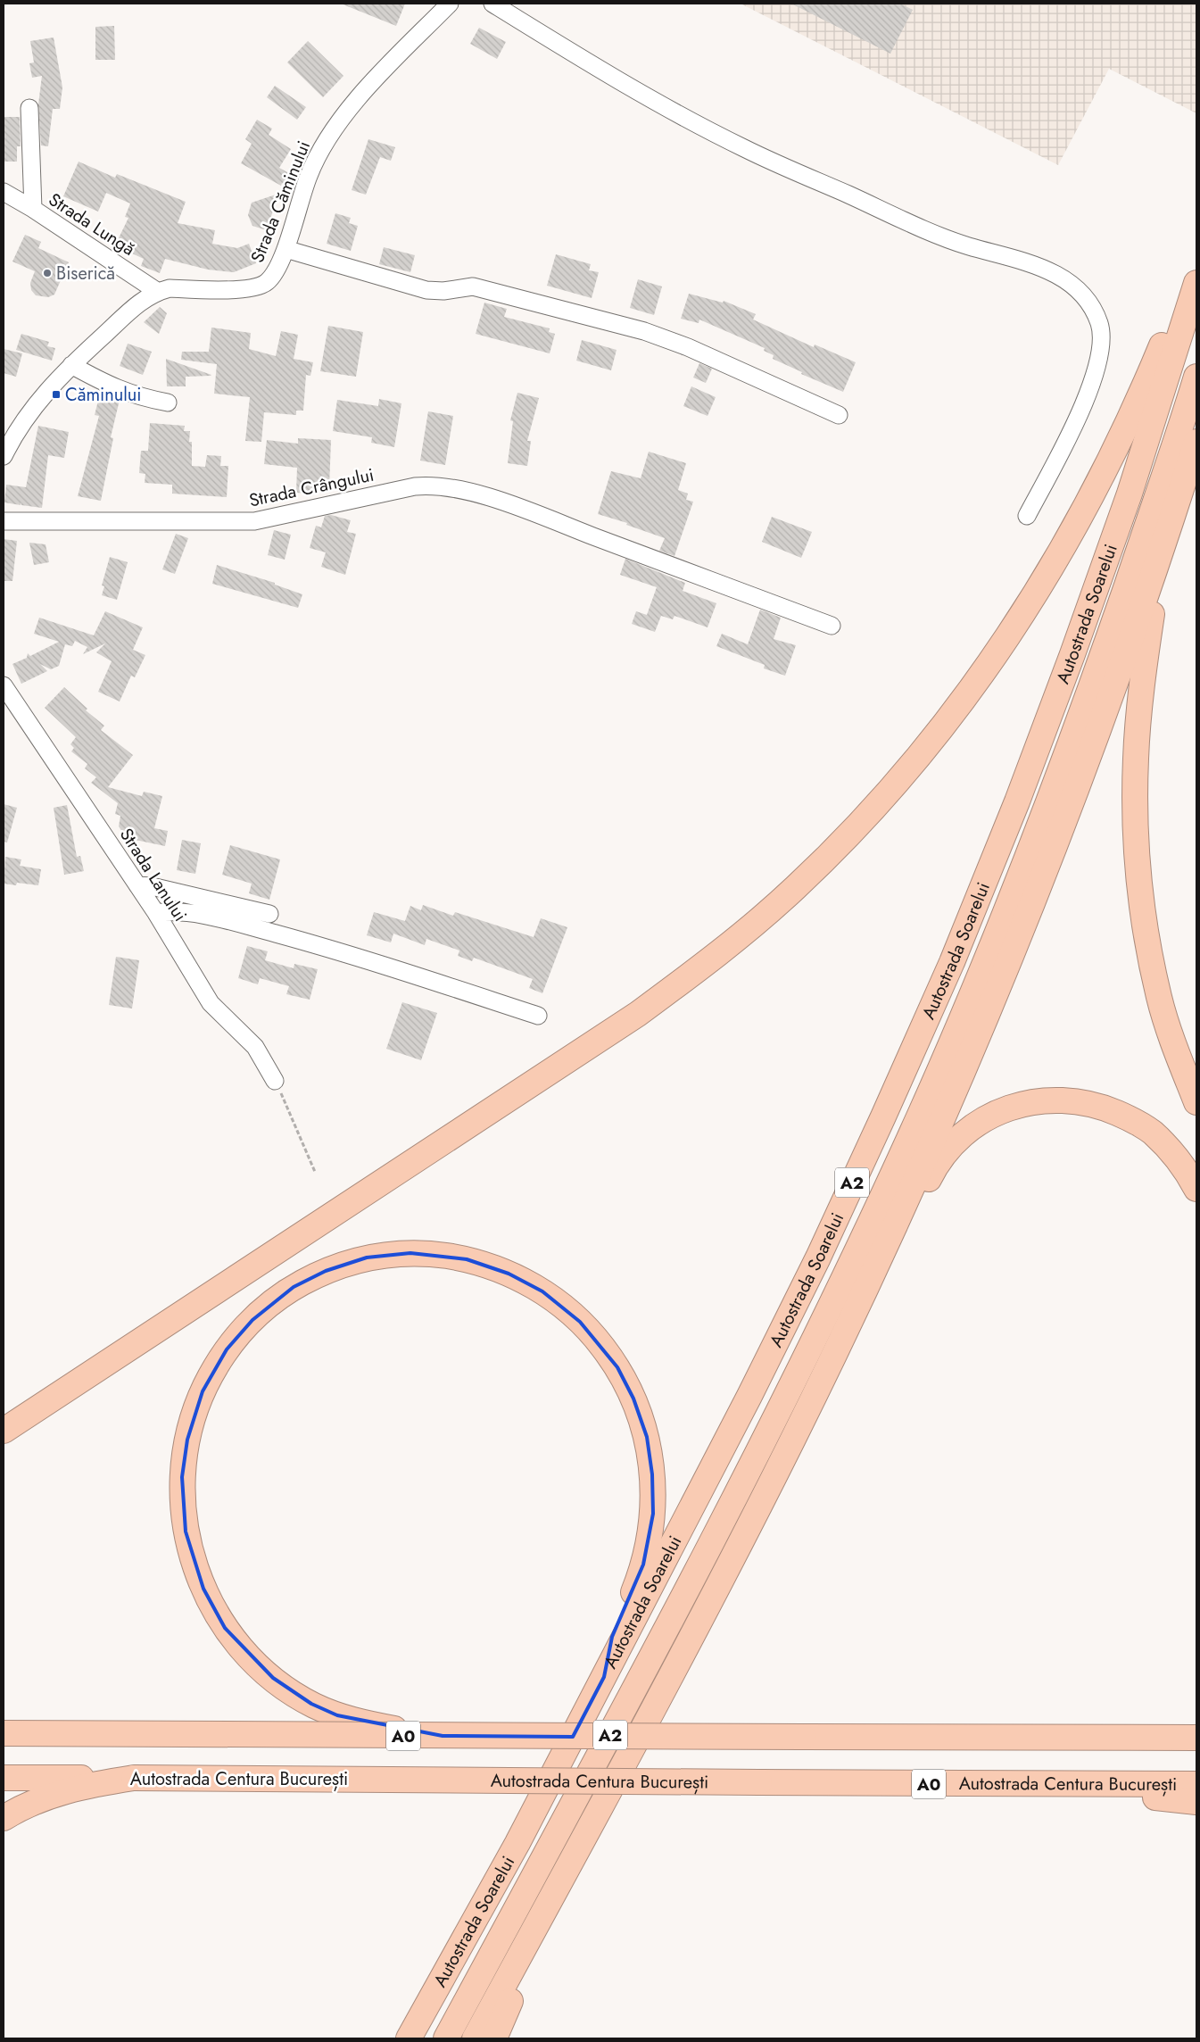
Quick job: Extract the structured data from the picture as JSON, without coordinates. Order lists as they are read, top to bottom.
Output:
{
  "streets": {
    "highway": [
      "Autostrada Soarelui",
      "A2",
      "A0",
      "Autostrada Centura București"
    ],
    "street": [
      "Strada Căminului",
      "Strada Lungă",
      "Strada Crângului",
      "Strada Lanului"
    ]
  },
  "crossings": [
    ["Strada Căminului", "Strada Lungă"]
  ],
  "places": {
    "other": ["Biserică"],
    "transit": ["Căminului"]
  }
}
